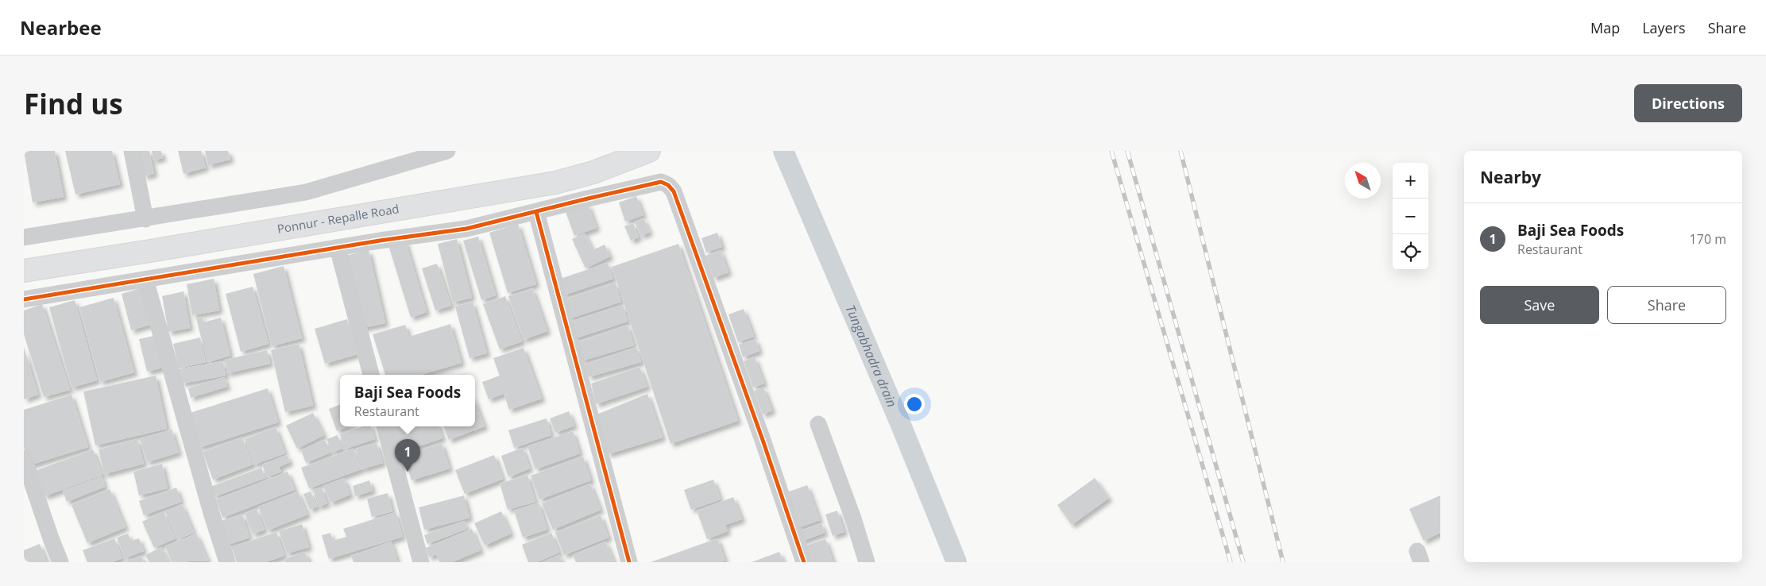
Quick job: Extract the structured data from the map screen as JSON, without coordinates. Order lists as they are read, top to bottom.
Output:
{
  "streets": {
    "main road": ["Ponnur - Repalle Road"]
  },
  "water": ["Tungabhadra drain"],
  "north": "top left",
  "page": {
    "header": "Nearbee",
    "nav": ["Map", "Layers", "Share"],
    "buttons": [
      "Directions",
      ["Save", "Share"]
    ],
    "title": "Find us",
    "heading": "Nearby",
    "map_buttons": ["+", "−"],
    "list": [
      {
        "mark": "1",
        "name": "Baji Sea Foods",
        "note": "Restaurant",
        "value": "170 m"
      }
    ],
    "popup": ["Baji Sea Foods", "Restaurant"],
    "pins": "1"
  }
}
